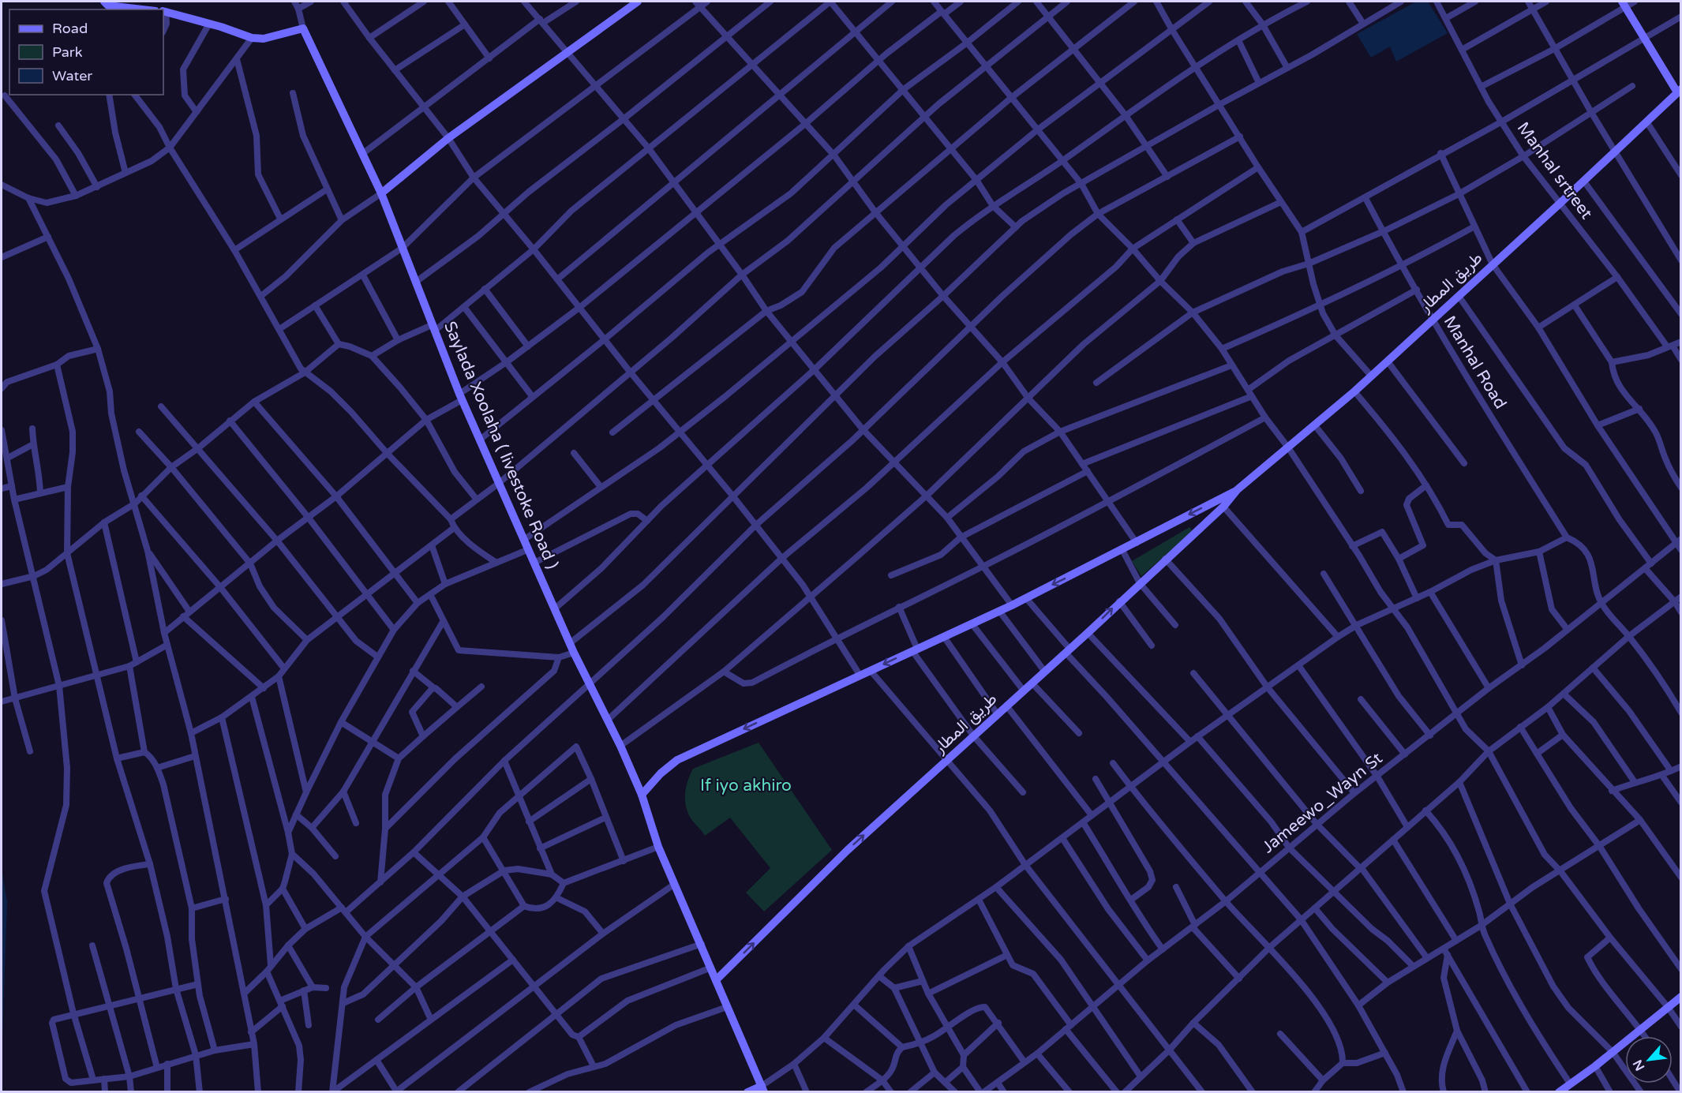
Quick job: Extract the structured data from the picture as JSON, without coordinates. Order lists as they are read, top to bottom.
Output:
{
  "streets": {
    "main road": ["طريق المطار", "Saylada Xoolaha ( livestoke Road )"],
    "street": ["Manhal srtreet", "Manhal Road", "Jameewo_Wayn St"]
  },
  "crossings": [
    ["Manhal srtreet", "طريق المطار"],
    ["طريق المطار", "Manhal Road"],
    ["طريق المطار", "Saylada Xoolaha ( livestoke Road )"]
  ],
  "parks": ["If iyo akhiro"],
  "legend": ["Road", "Park", "Water"],
  "north": "bottom left"
}
